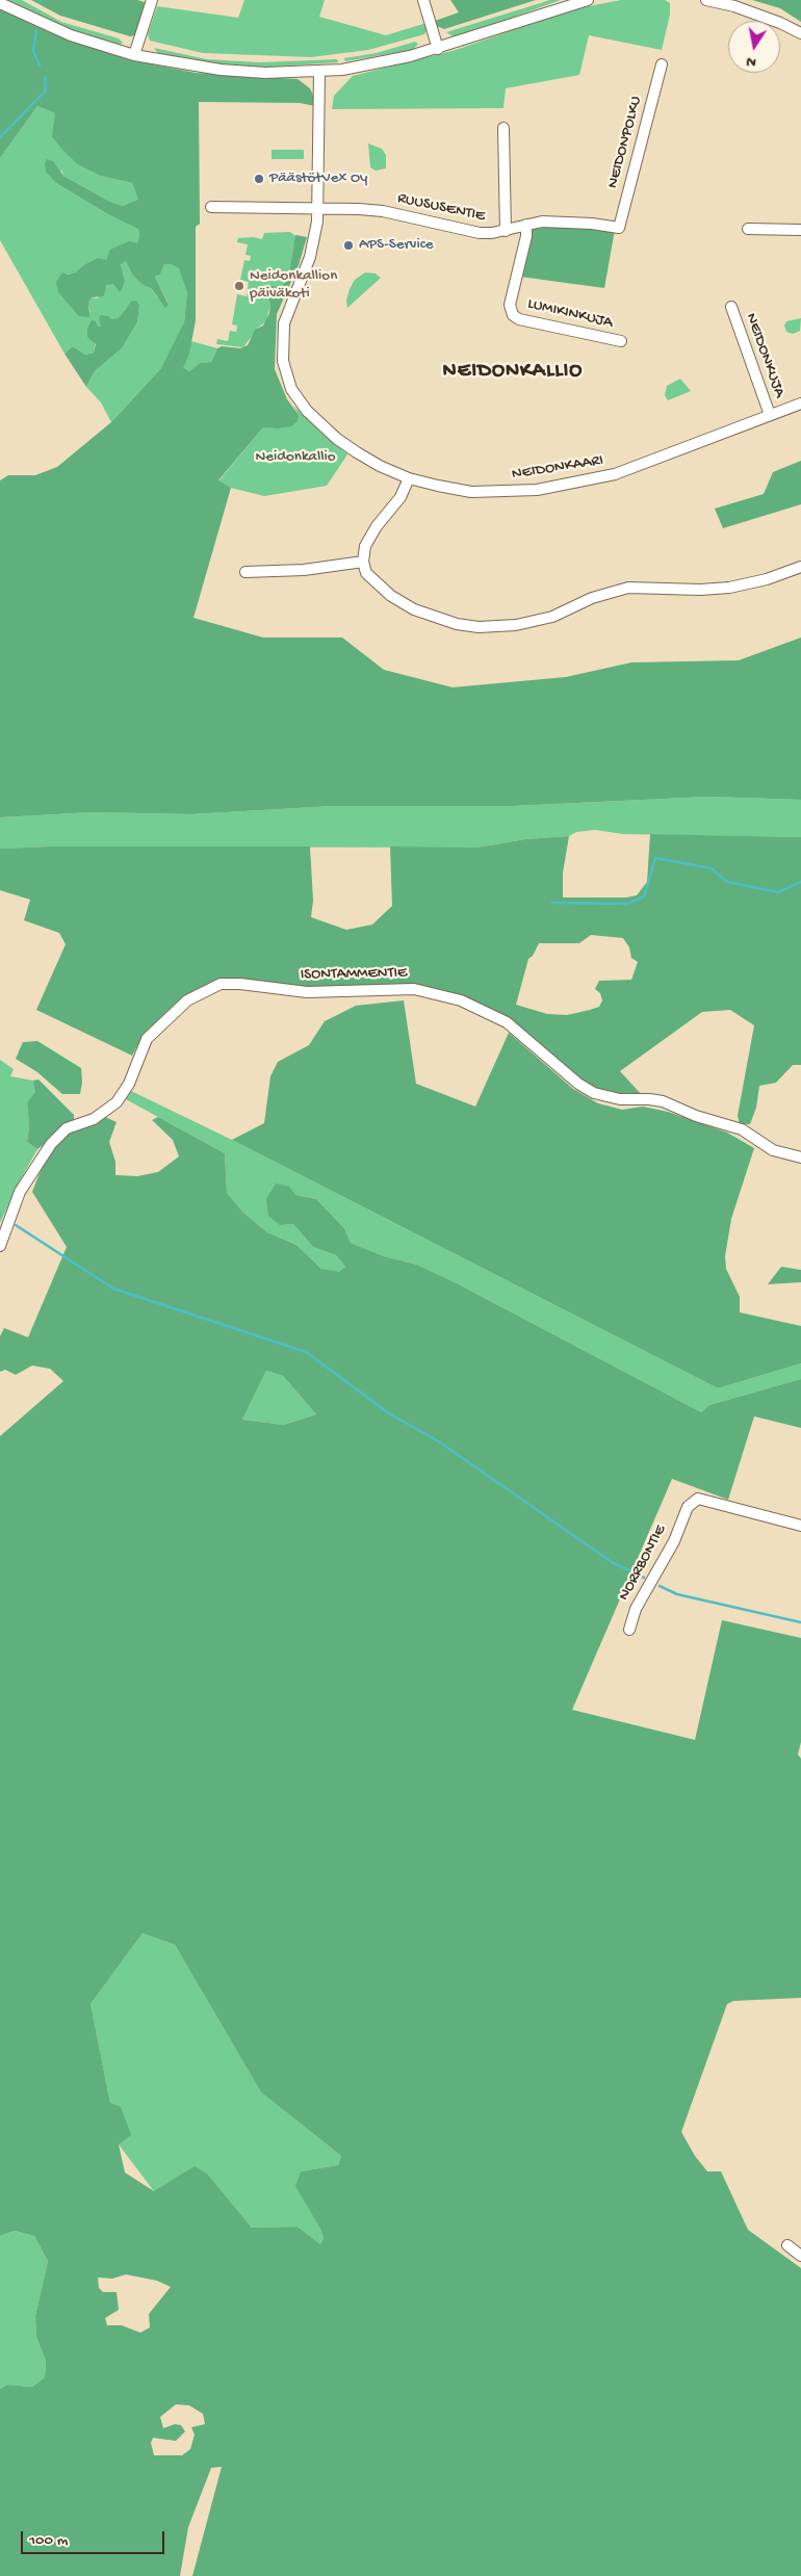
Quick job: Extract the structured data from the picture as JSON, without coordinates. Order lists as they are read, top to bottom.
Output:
{
  "streets": {
    "street": [
      "NEIDONPOLKU",
      "RUUSUSENTIE",
      "LUMIKINKUJA",
      "NEIDONKUJA",
      "NEIDONKAARI",
      "ISONTAMMENTIE",
      "NORRBONTIE"
    ]
  },
  "crossings": [
    ["NEIDONPOLKU", "RUUSUSENTIE"],
    ["RUUSUSENTIE", "LUMIKINKUJA"],
    ["RUUSUSENTIE", "NEIDONKAARI"],
    ["NEIDONKUJA", "NEIDONKAARI"]
  ],
  "districts": ["NEIDONKALLIO"],
  "parks": ["Neidonkallio"],
  "places": ["PäästötVex Oy", "APS-Service", "Neidonkallion päiväkoti"],
  "scale_bar": "100 m",
  "north": "bottom"
}
